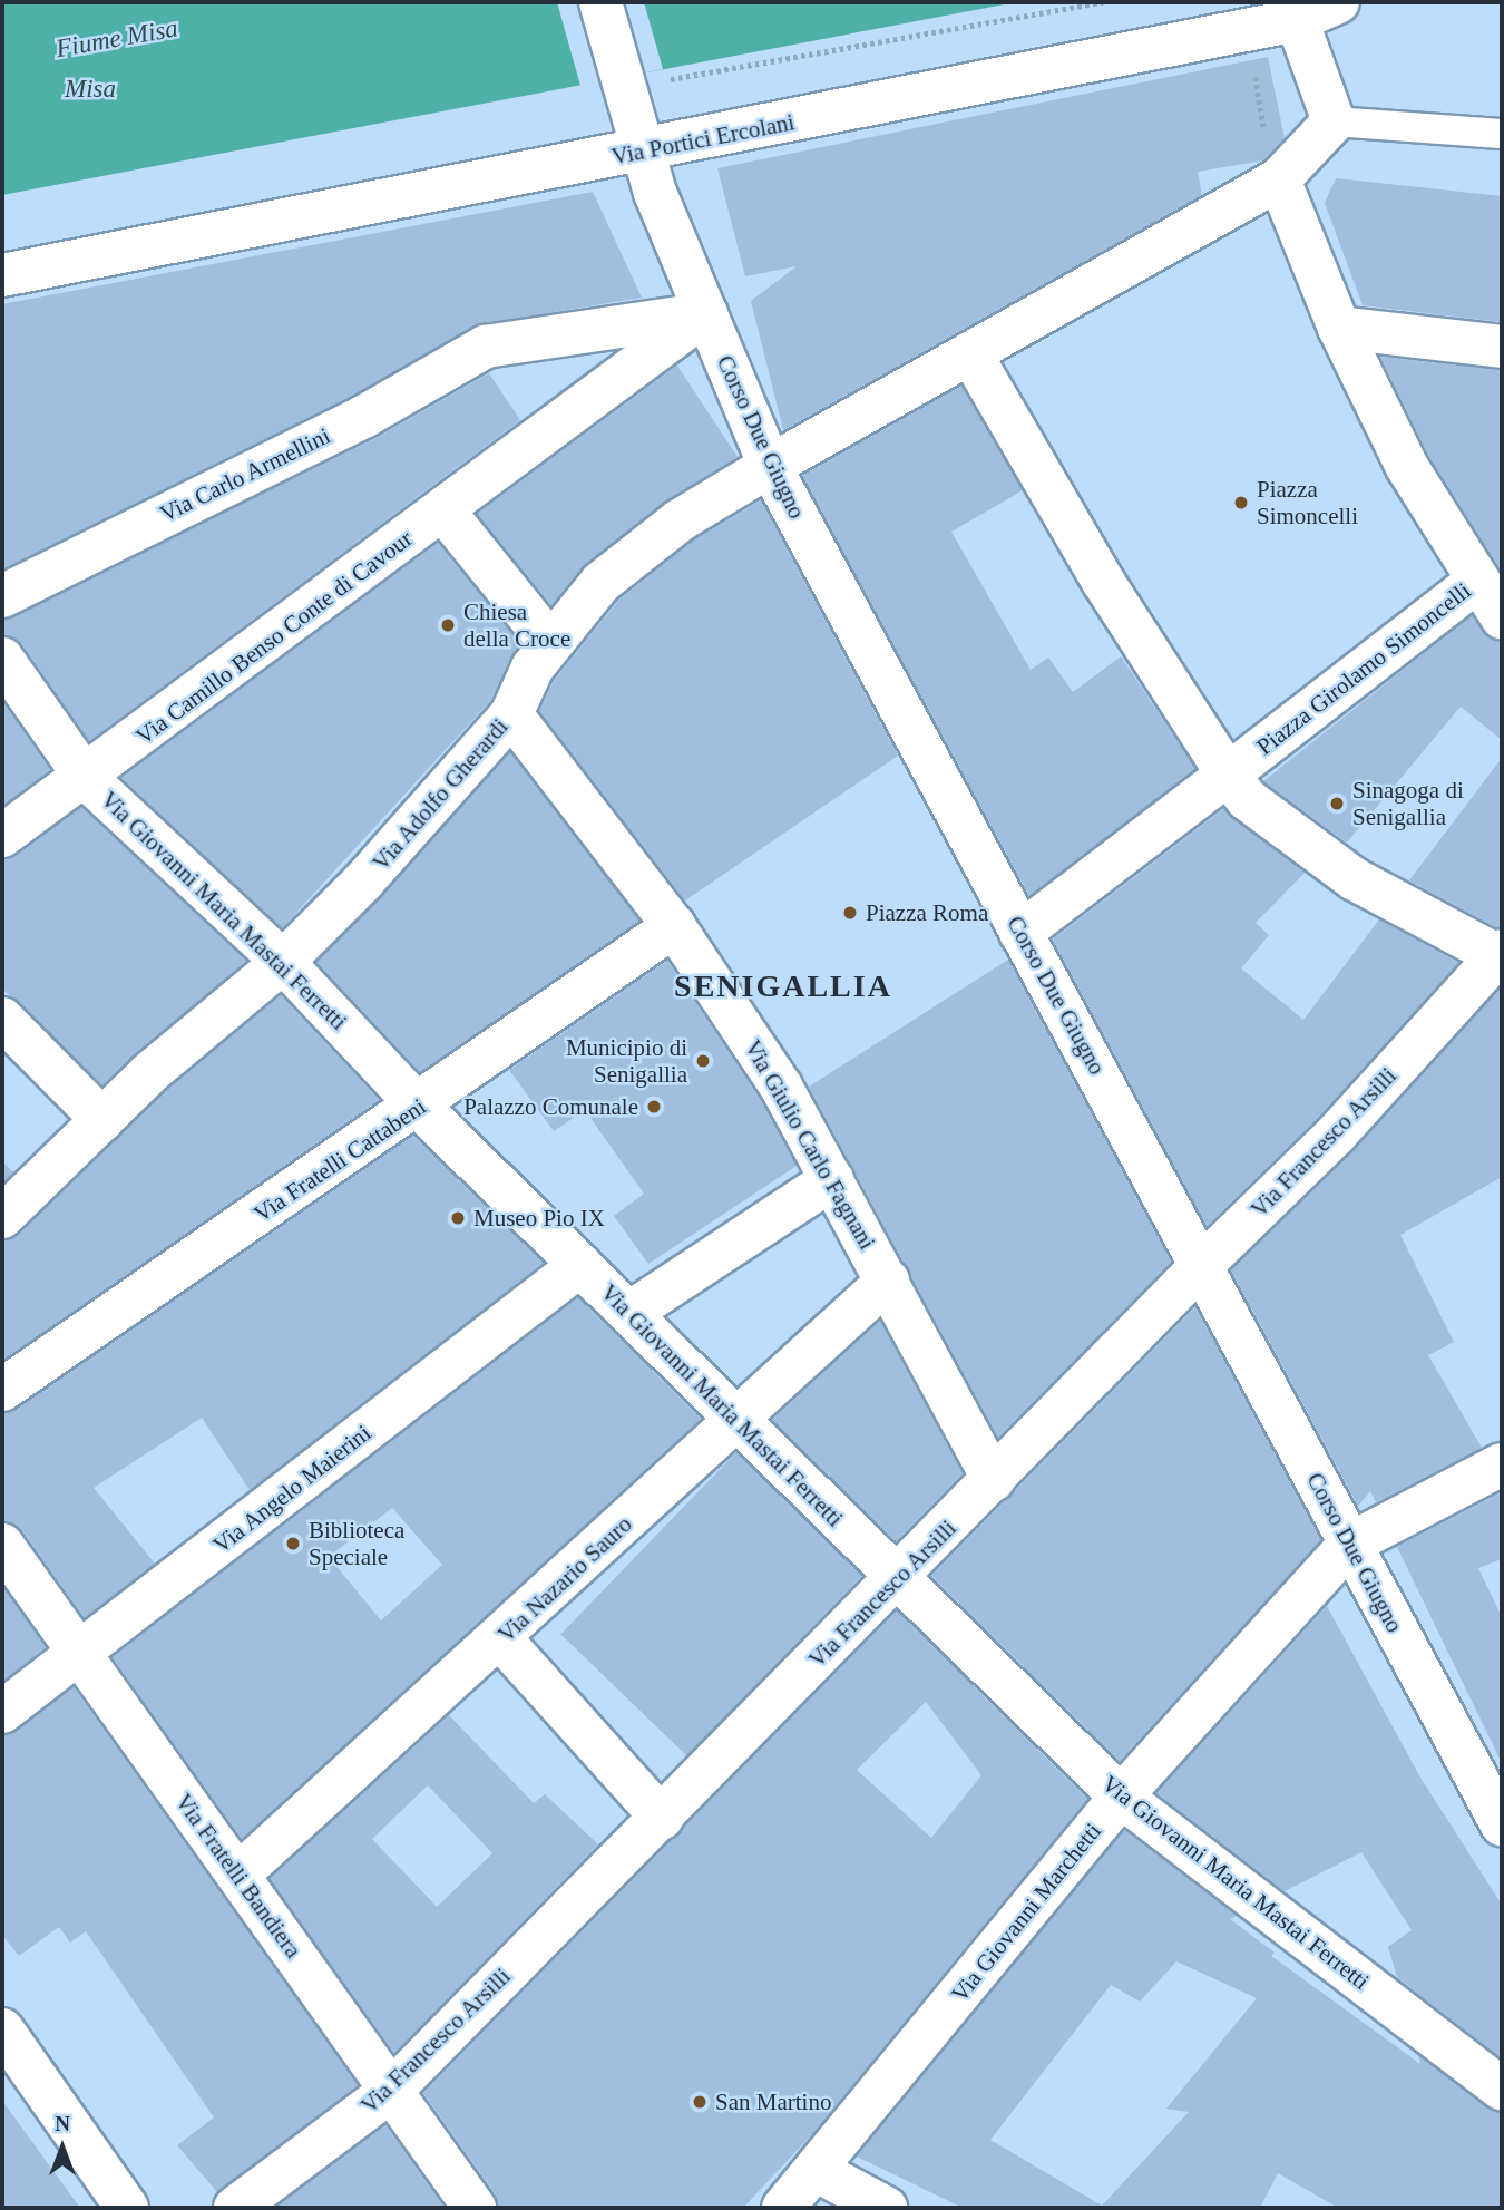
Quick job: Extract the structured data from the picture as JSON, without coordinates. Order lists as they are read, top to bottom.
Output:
{
  "streets": {
    "street": [
      "Via Portici Ercolani",
      "Corso Due Giugno",
      "Via Carlo Armellini",
      "Via Camillo Benso Conte di Cavour",
      "Piazza Girolamo Simoncelli",
      "Via Adolfo Gherardi",
      "Via Giovanni Maria Mastai Ferretti",
      "Via Francesco Arsilli",
      "Via Giulio Carlo Fagnani",
      "Via Fratelli Cattabeni",
      "Via Angelo Maierini",
      "Via Nazario Sauro",
      "Via Fratelli Bandiera",
      "Via Giovanni Marchetti"
    ]
  },
  "crossings": [
    ["Via Portici Ercolani", "Corso Due Giugno"],
    ["Corso Due Giugno", "Via Carlo Armellini"],
    ["Corso Due Giugno", "Via Camillo Benso Conte di Cavour"],
    ["Corso Due Giugno", "Piazza Girolamo Simoncelli"],
    ["Corso Due Giugno", "Via Adolfo Gherardi"],
    ["Corso Due Giugno", "Via Francesco Arsilli"],
    ["Corso Due Giugno", "Via Giovanni Marchetti"],
    ["Via Carlo Armellini", "Via Camillo Benso Conte di Cavour"],
    ["Via Camillo Benso Conte di Cavour", "Via Giovanni Maria Mastai Ferretti"],
    ["Via Adolfo Gherardi", "Via Giovanni Maria Mastai Ferretti"],
    ["Via Adolfo Gherardi", "Via Giulio Carlo Fagnani"],
    ["Via Giovanni Maria Mastai Ferretti", "Via Francesco Arsilli"],
    ["Via Giovanni Maria Mastai Ferretti", "Via Fratelli Cattabeni"],
    ["Via Giovanni Maria Mastai Ferretti", "Via Angelo Maierini"],
    ["Via Giovanni Maria Mastai Ferretti", "Via Nazario Sauro"],
    ["Via Giovanni Maria Mastai Ferretti", "Via Giovanni Marchetti"],
    ["Via Francesco Arsilli", "Via Giulio Carlo Fagnani"],
    ["Via Francesco Arsilli", "Via Fratelli Bandiera"],
    ["Via Giulio Carlo Fagnani", "Via Fratelli Cattabeni"],
    ["Via Giulio Carlo Fagnani", "Via Nazario Sauro"],
    ["Via Angelo Maierini", "Via Fratelli Bandiera"],
    ["Via Nazario Sauro", "Via Fratelli Bandiera"]
  ],
  "districts": ["SENIGALLIA"],
  "water": ["Fiume Misa", "Misa"],
  "places": [
    "Piazza Simoncelli",
    "Chiesa della Croce",
    "Sinagoga di Senigallia",
    "Piazza Roma",
    "Municipio di Senigallia",
    "Palazzo Comunale",
    "Museo Pio IX",
    "Biblioteca Speciale",
    "San Martino"
  ],
  "north": "top"
}
